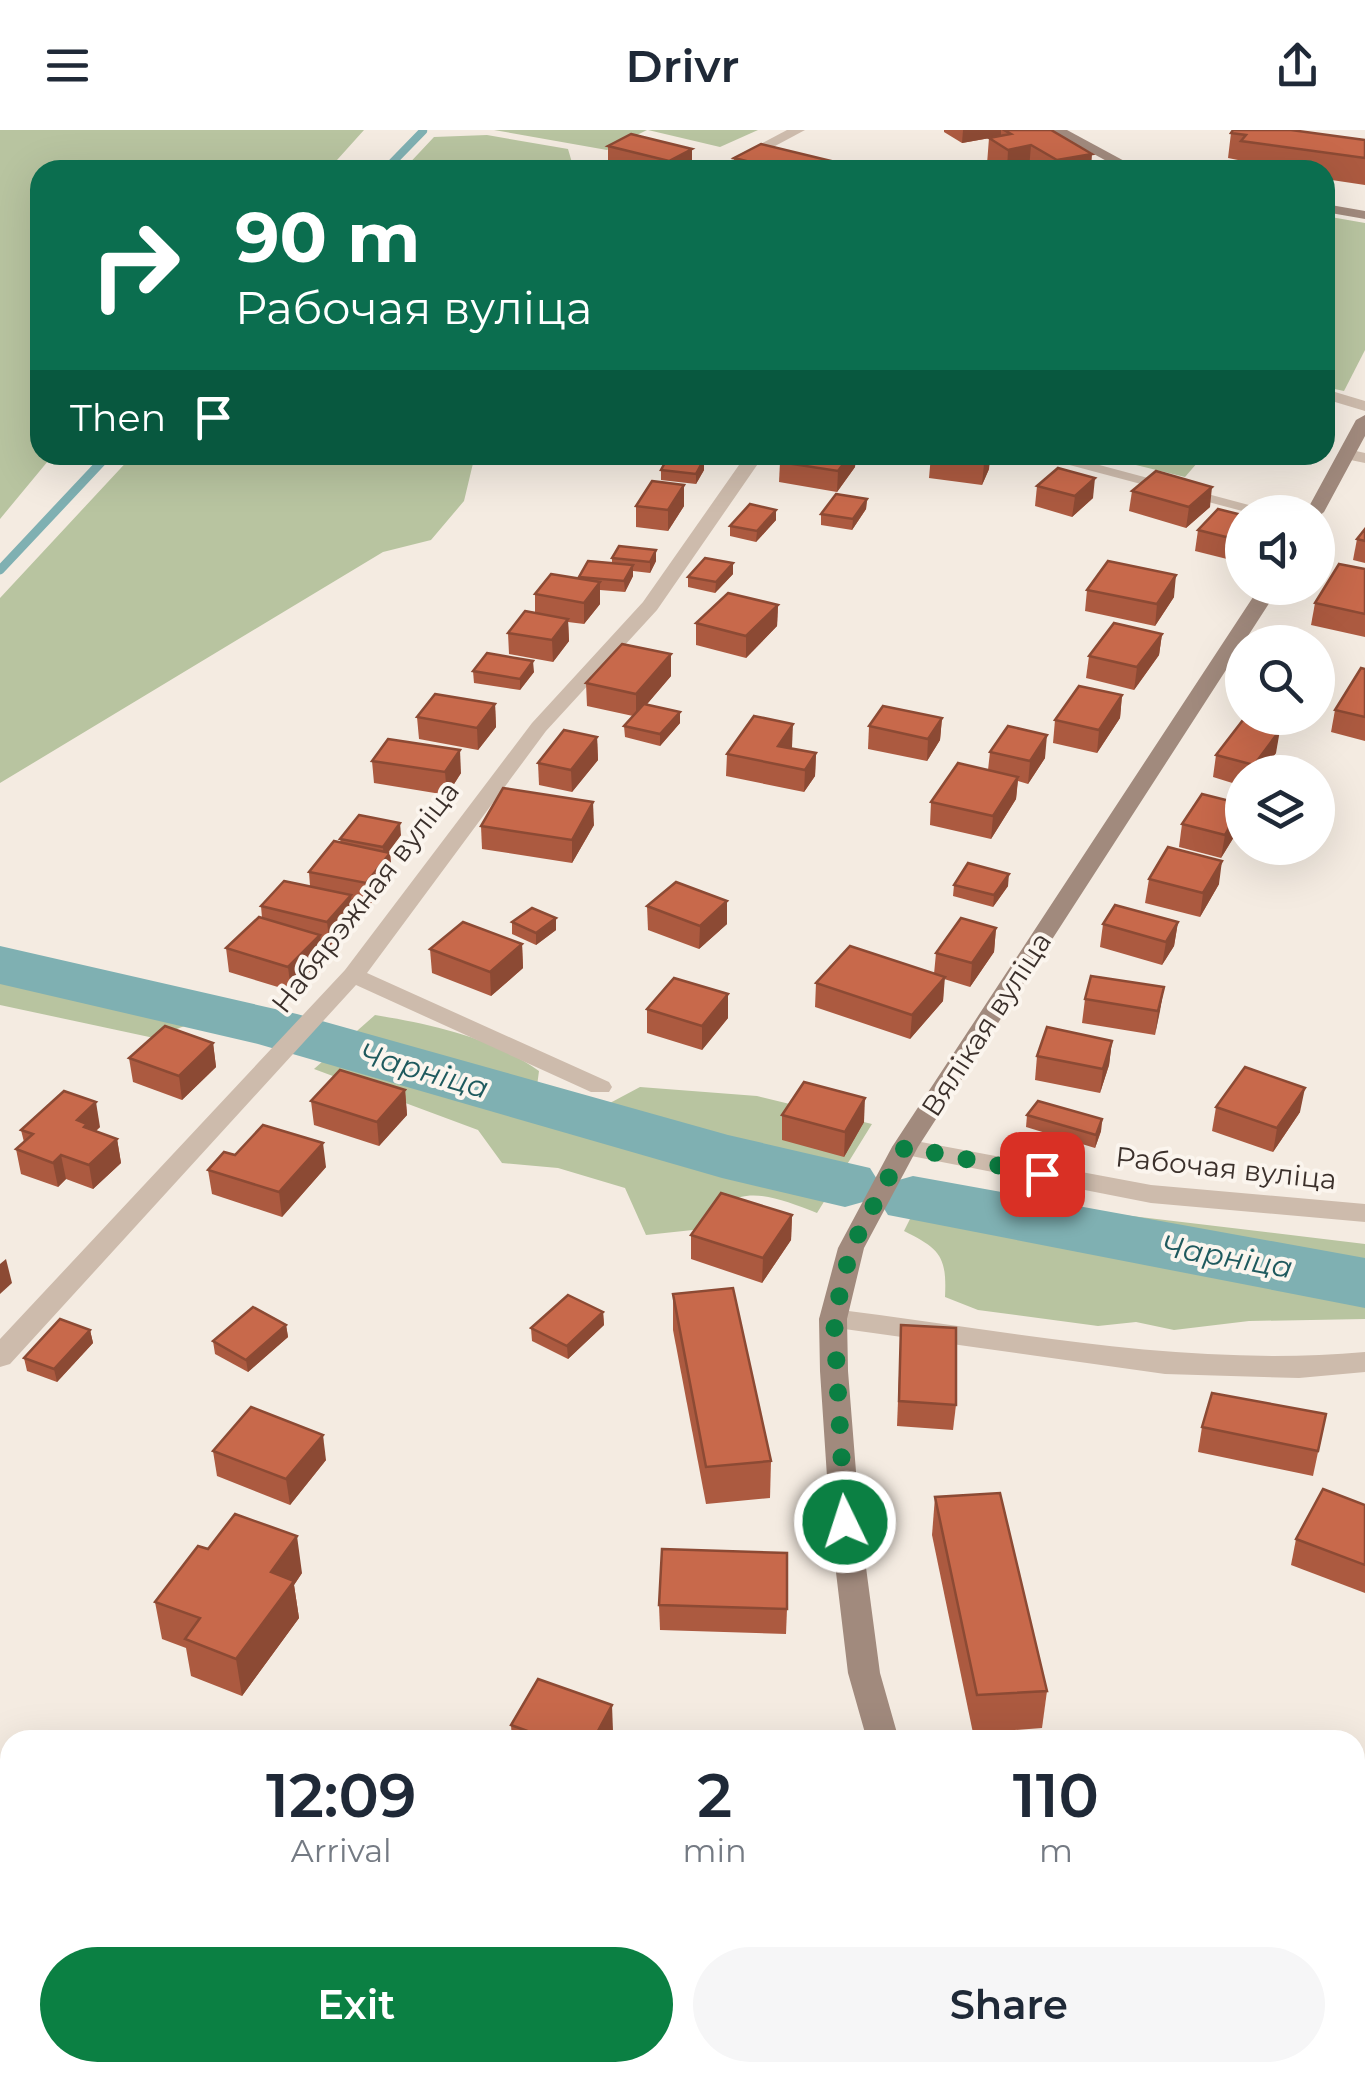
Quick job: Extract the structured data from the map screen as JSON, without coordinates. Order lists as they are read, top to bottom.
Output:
{
  "streets": {
    "main road": ["Вялікая вуліца"],
    "street": ["Набярэжная вуліца", "Рабочая вуліца"]
  },
  "crossings": [
    ["Вялікая вуліца", "Рабочая вуліца"]
  ],
  "water": ["Чарніца"],
  "page": {
    "header": "Drivr",
    "turn": ["90 m", "Рабочая вуліца"],
    "then": "Then",
    "eta": [
      "12:09",
      "Arrival",
      "2",
      "min",
      "110",
      "m"
    ],
    "buttons": ["Exit", "Share"]
  }
}
